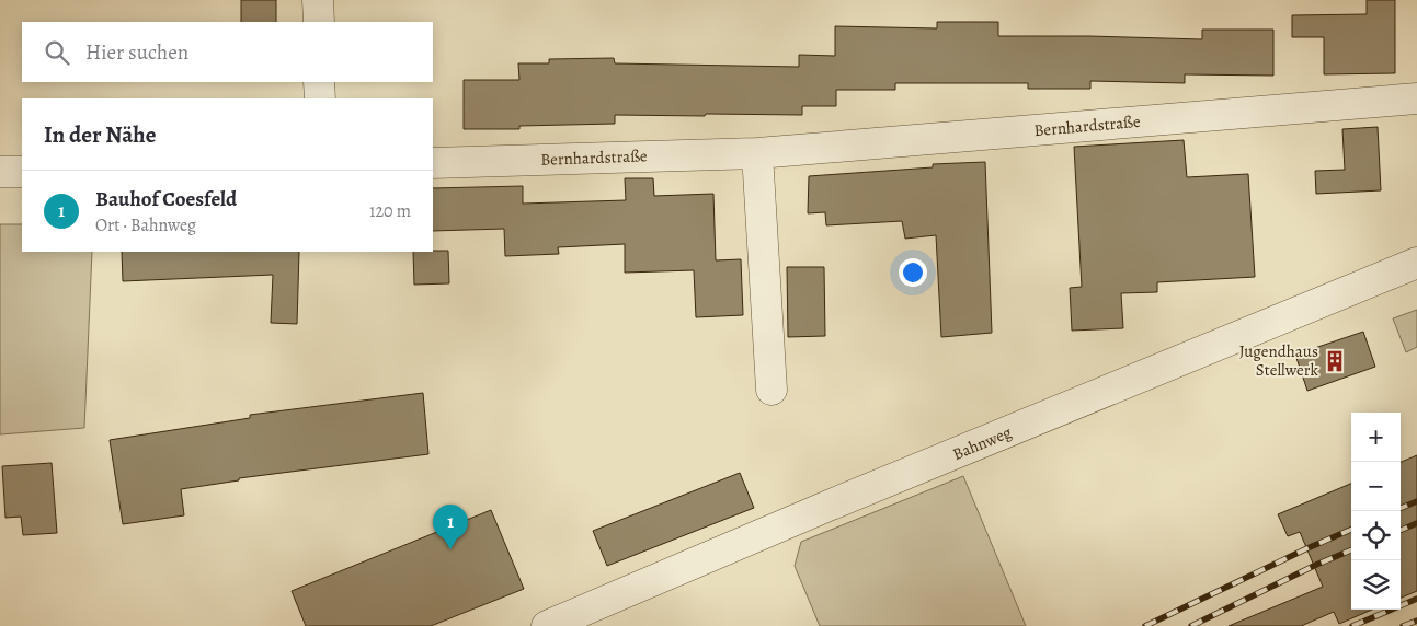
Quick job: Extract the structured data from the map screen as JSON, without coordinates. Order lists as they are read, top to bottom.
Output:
{
  "streets": {
    "street": ["Bernhardstraße", "Bahnweg"]
  },
  "places": {
    "building": ["Jugendhaus Stellwerk"]
  },
  "page": {
    "search": "Hier suchen",
    "heading": "In der Nähe",
    "list": [
      {
        "mark": "1",
        "name": "Bauhof Coesfeld",
        "note": "Ort · Bahnweg",
        "value": "120 m"
      }
    ],
    "map_buttons": ["+", "−"],
    "pins": "1"
  }
}
